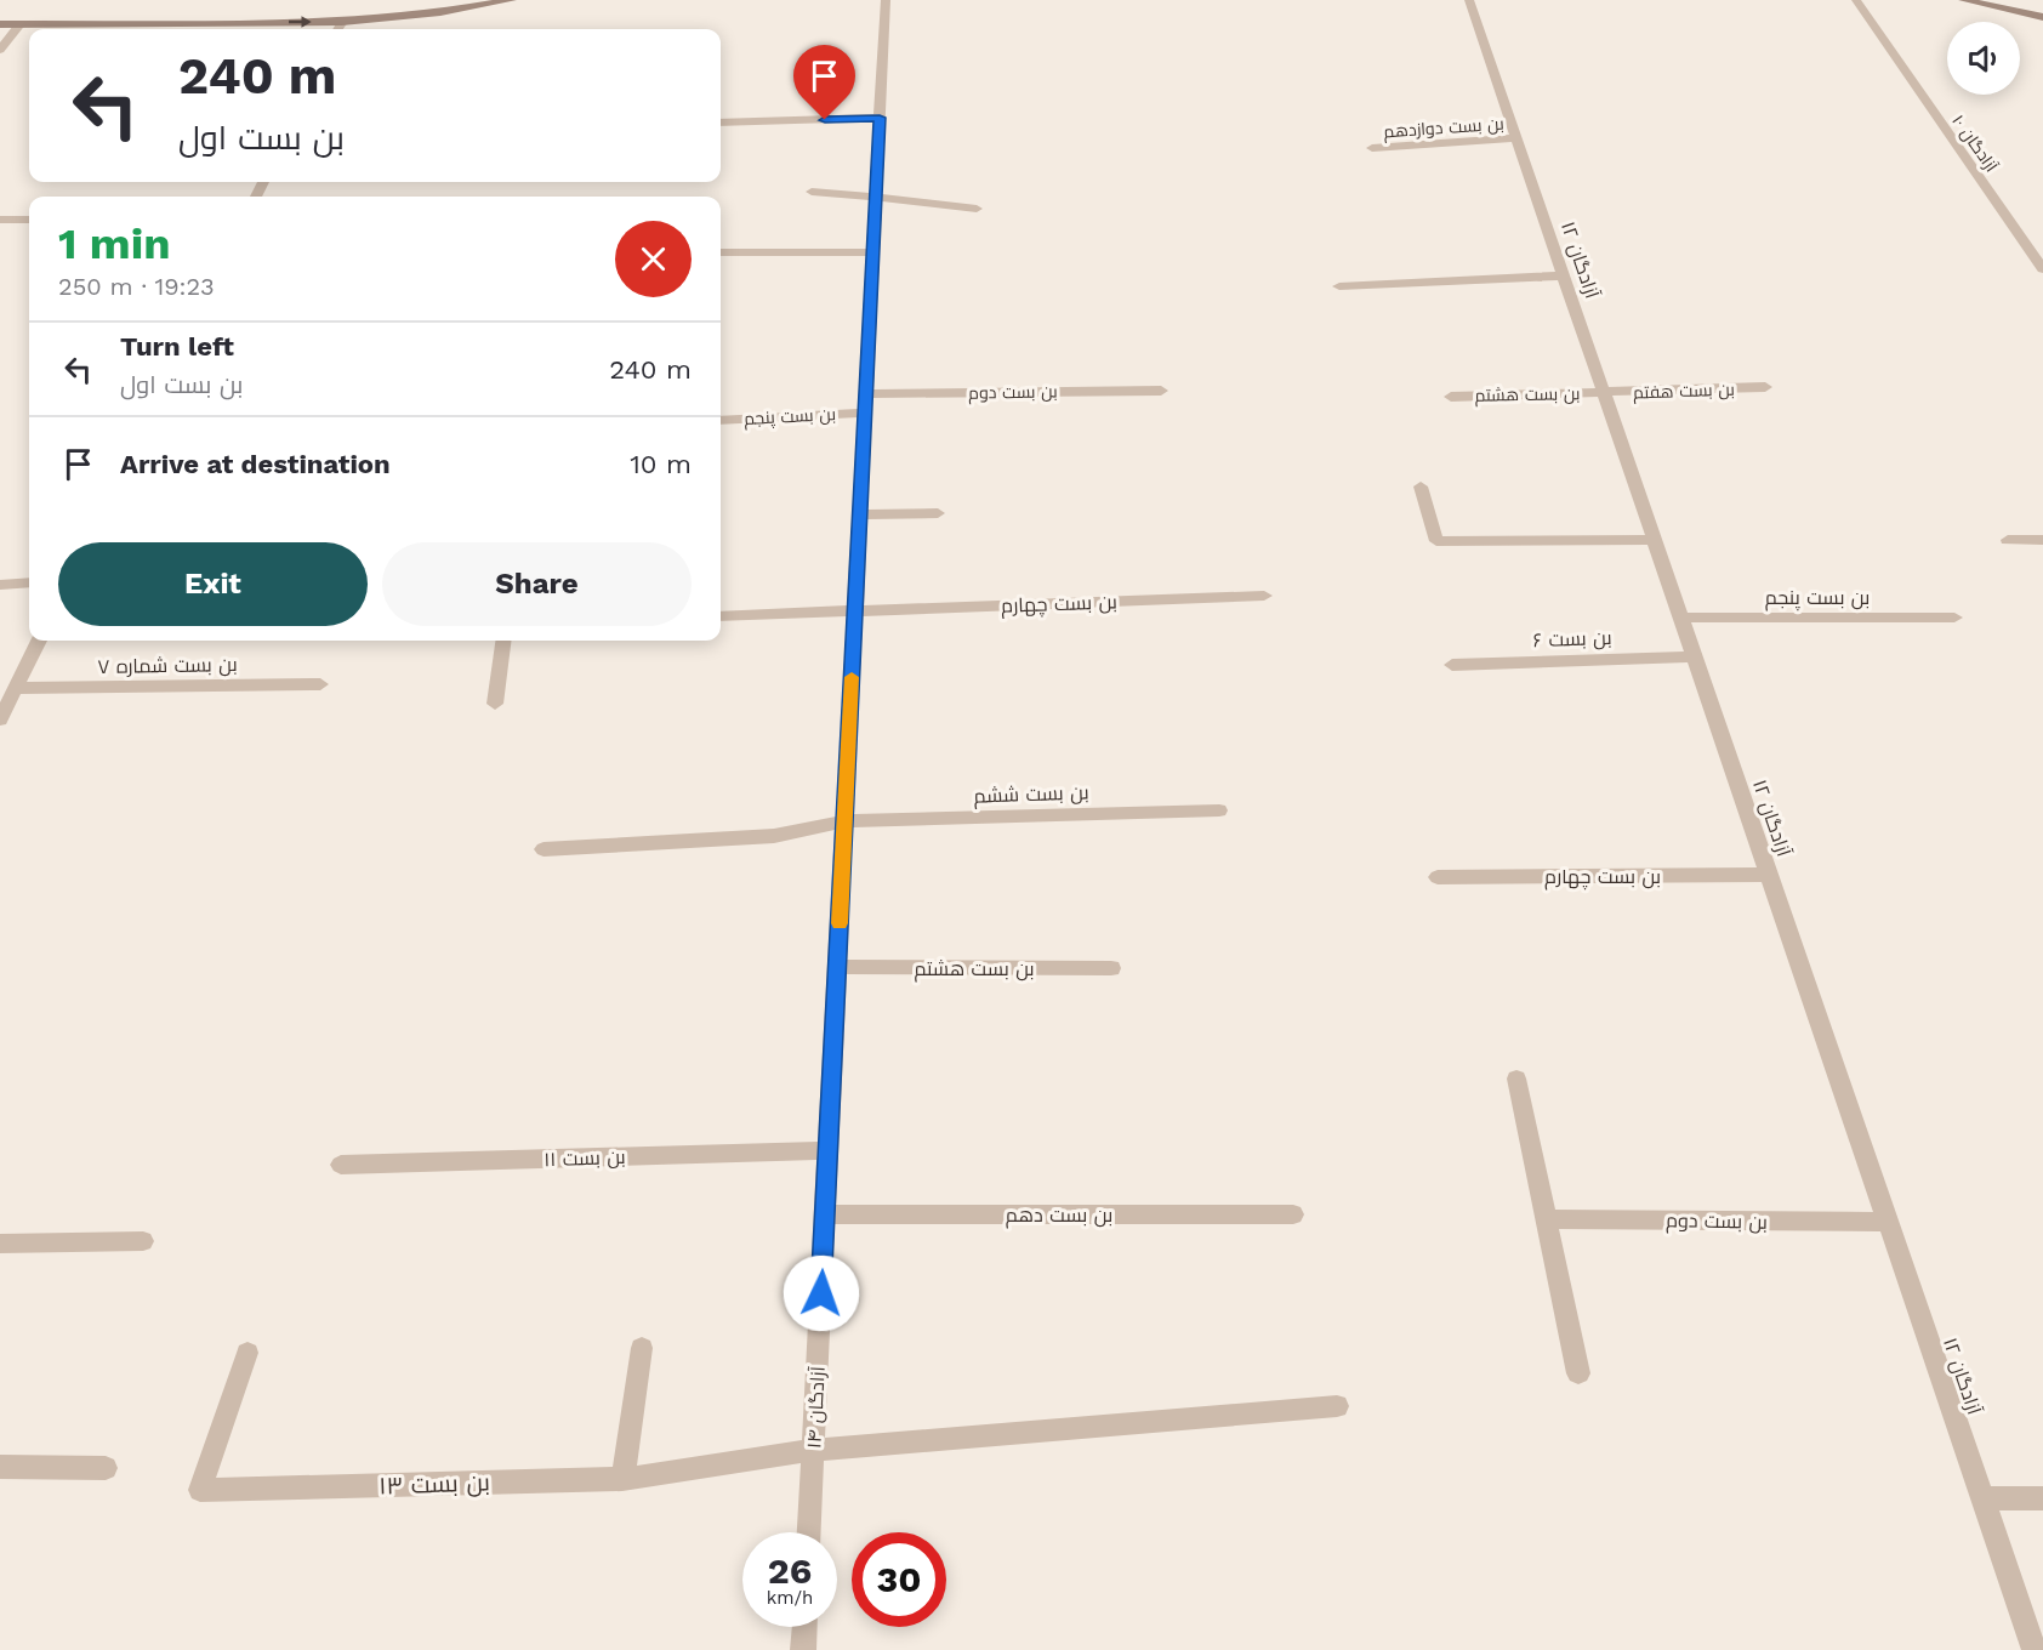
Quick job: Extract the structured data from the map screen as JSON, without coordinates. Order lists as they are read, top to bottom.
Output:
{
  "streets": {
    "street": [
      "بن بست دوازدهم",
      "۱۰ آزادگان",
      "۱۲ آزادگان",
      "بن بست هفتم",
      "بن بست دوم",
      "بن بست هشتم",
      "بن بست پنجم",
      "بن بست چهارم",
      "بن بست ۶",
      "بن بست شماره ۷",
      "بن بست ششم",
      "بن بست ۱۱",
      "بن بست دهم",
      "۱۴ آزادگان",
      "بن بست ۱۳"
    ]
  },
  "crossings": [
    ["بن بست دوازدهم", "۱۲ آزادگان"],
    ["۱۲ آزادگان", "بن بست هفتم"],
    ["۱۲ آزادگان", "بن بست دوم"],
    ["۱۲ آزادگان", "بن بست هشتم"],
    ["۱۲ آزادگان", "بن بست پنجم"],
    ["۱۲ آزادگان", "بن بست چهارم"],
    ["۱۲ آزادگان", "بن بست ۶"],
    ["بن بست هفتم", "بن بست هشتم"],
    ["بن بست دوم", "۱۴ آزادگان"],
    ["بن بست هشتم", "۱۴ آزادگان"],
    ["بن بست پنجم", "۱۴ آزادگان"],
    ["بن بست چهارم", "۱۴ آزادگان"],
    ["بن بست ششم", "۱۴ آزادگان"],
    ["بن بست ۱۱", "۱۴ آزادگان"],
    ["بن بست دهم", "۱۴ آزادگان"],
    ["۱۴ آزادگان", "بن بست ۱۳"]
  ],
  "page": {
    "turn": ["240 m", "بن بست اول"],
    "heading": ["1 min", "250 m · 19:23"],
    "list": [
      {
        "name": "Turn left",
        "note": "بن بست اول",
        "value": "240 m"
      },
      {
        "name": "Arrive at destination",
        "value": "10 m"
      }
    ],
    "buttons": ["Exit", "Share"],
    "speed": "26 km/h",
    "limit": "30"
  }
}
